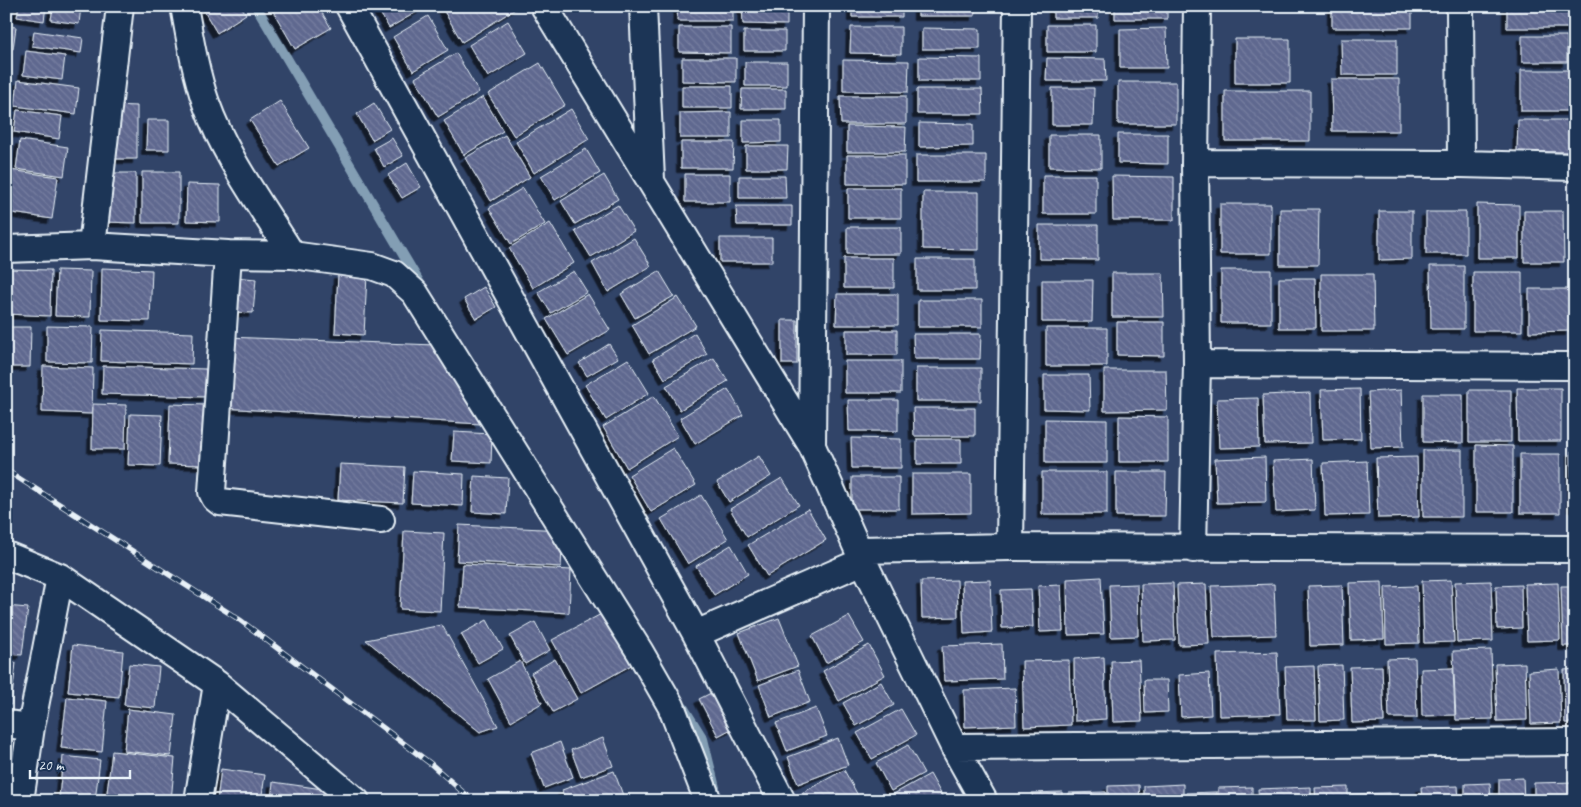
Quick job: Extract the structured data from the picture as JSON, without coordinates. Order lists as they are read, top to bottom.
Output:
{
  "scale_bar": "20 m"
}
